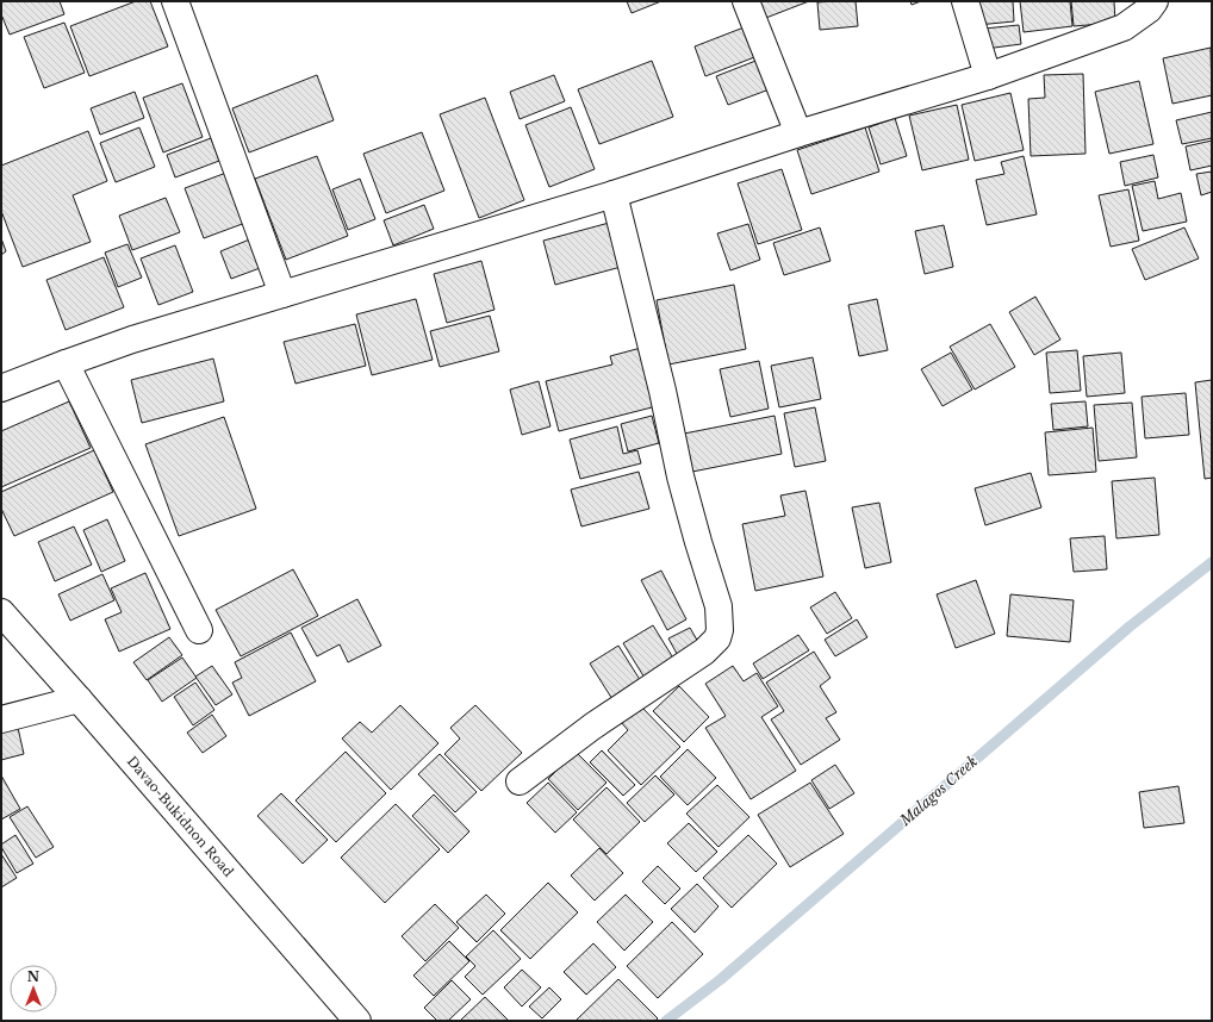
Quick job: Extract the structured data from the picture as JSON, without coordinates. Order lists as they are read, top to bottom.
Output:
{
  "streets": {
    "main road": ["Davao-Bukidnon Road"]
  },
  "water": ["Malagos Creek"],
  "north": "top"
}
